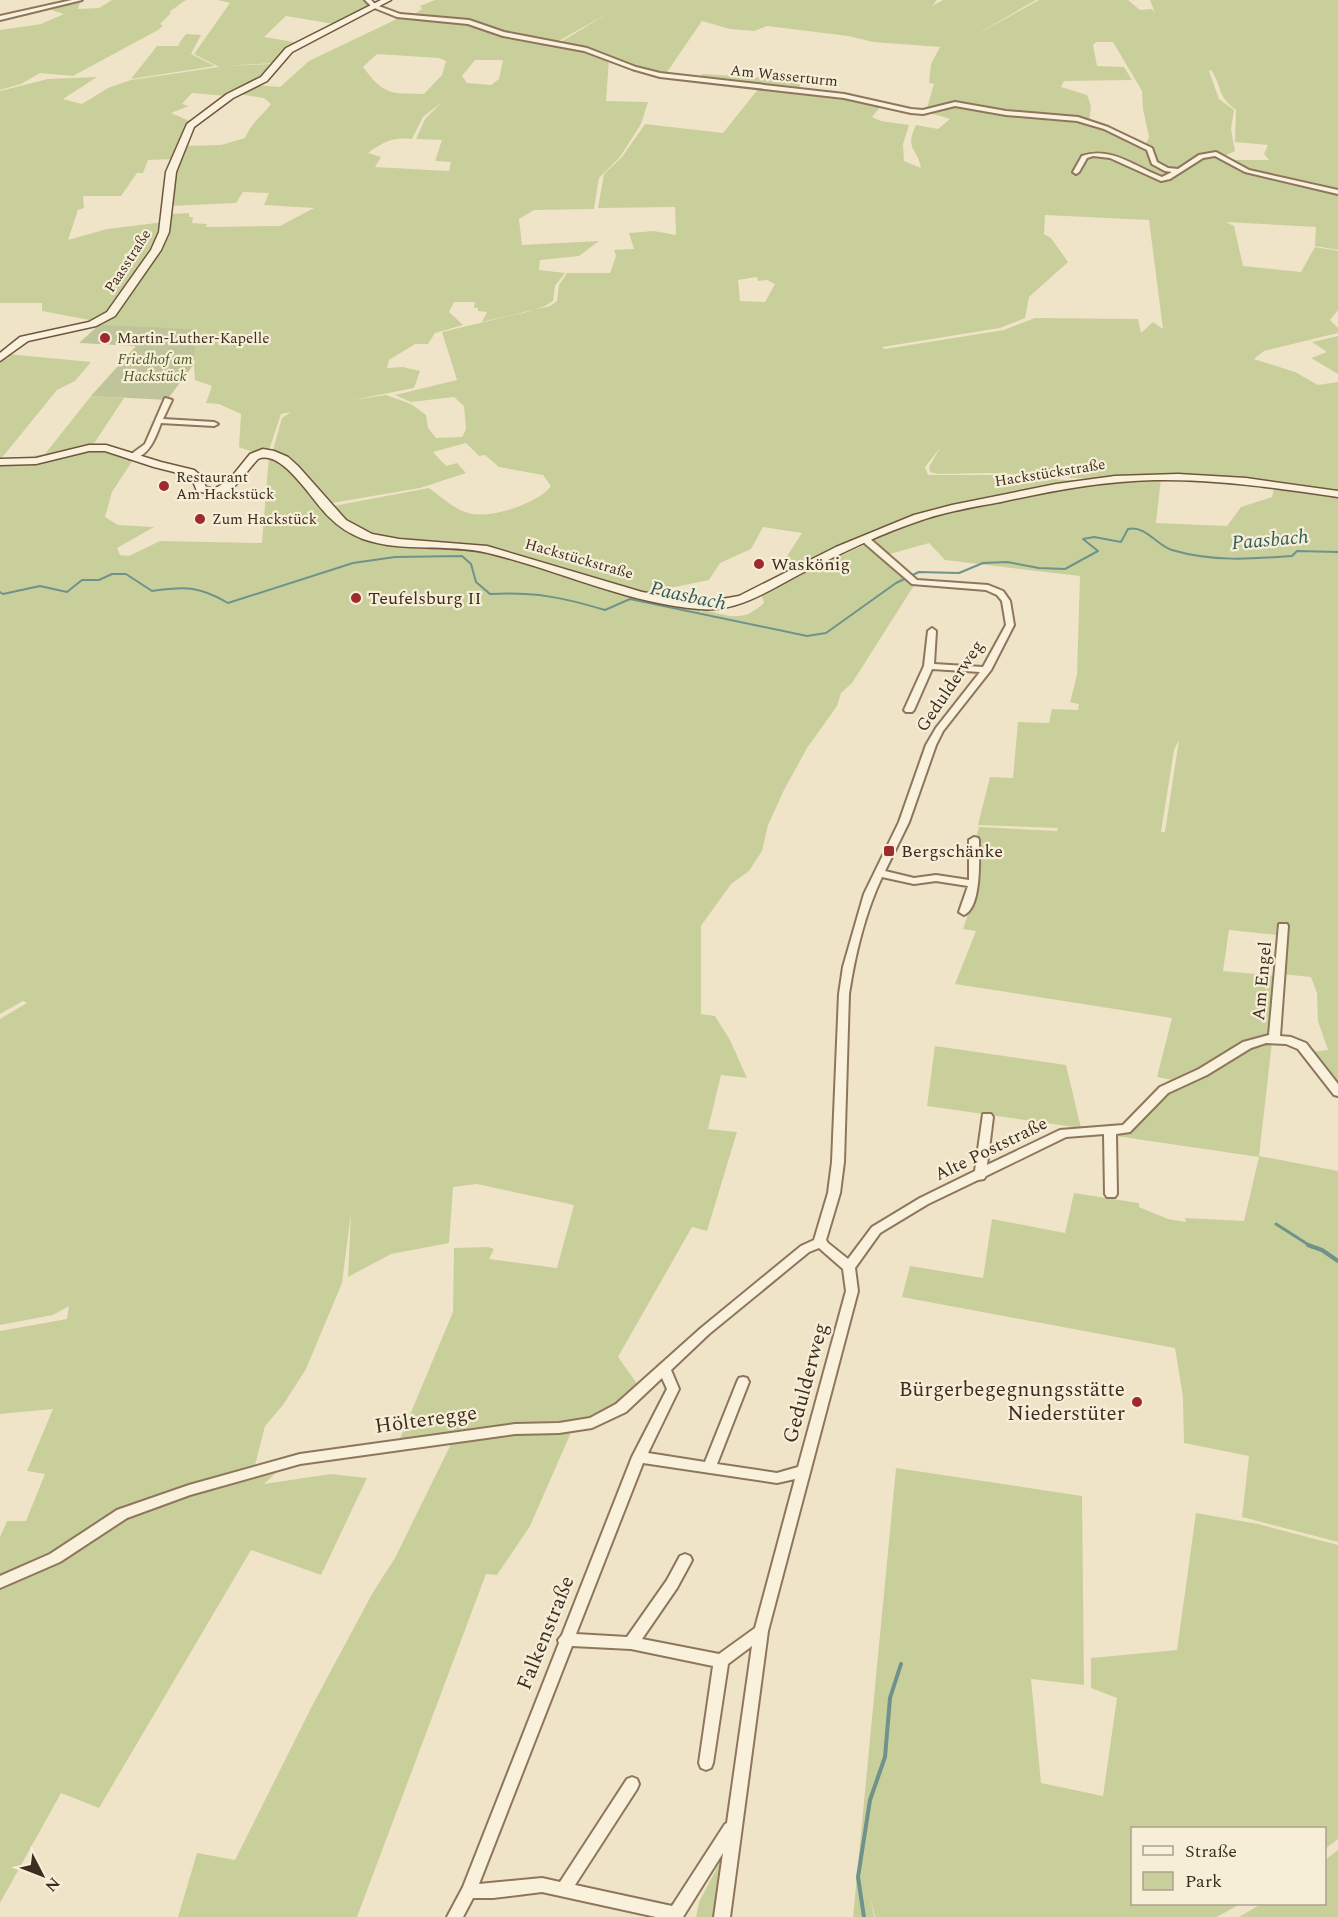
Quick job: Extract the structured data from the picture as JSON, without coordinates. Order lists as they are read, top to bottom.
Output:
{
  "streets": {
    "street": [
      "Am Wasserturm",
      "Paasstraße",
      "Hackstückstraße",
      "Gedulderweg",
      "Am Engel",
      "Alte Poststraße",
      "Hölteregge",
      "Falkenstraße"
    ]
  },
  "crossings": [
    ["Am Wasserturm", "Paasstraße"],
    ["Hackstückstraße", "Gedulderweg"],
    ["Gedulderweg", "Alte Poststraße"],
    ["Gedulderweg", "Hölteregge"],
    ["Am Engel", "Alte Poststraße"],
    ["Hölteregge", "Falkenstraße"]
  ],
  "water": ["Paasbach"],
  "parks": ["Friedhof am Hackstück"],
  "places": {
    "other": [
      "Martin-Luther-Kapelle",
      "Restaurant Am Hackstück",
      "Zum Hackstück",
      "Waskönig",
      "Teufelsburg II",
      "Bürgerbegegnungsstätte Niederstüter"
    ],
    "transit": ["Bergschänke"]
  },
  "legend": ["Straße", "Park"],
  "north": "bottom right"
}
